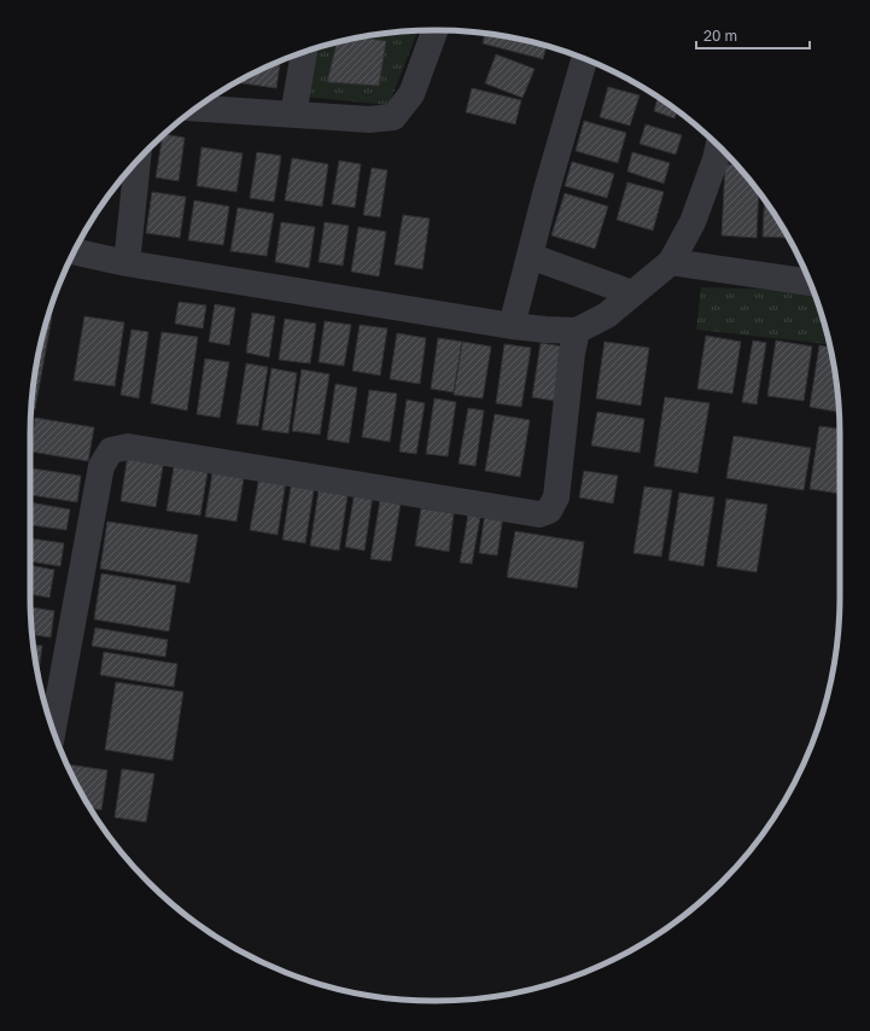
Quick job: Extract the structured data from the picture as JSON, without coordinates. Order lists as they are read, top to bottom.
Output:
{
  "scale_bar": "20 m"
}
